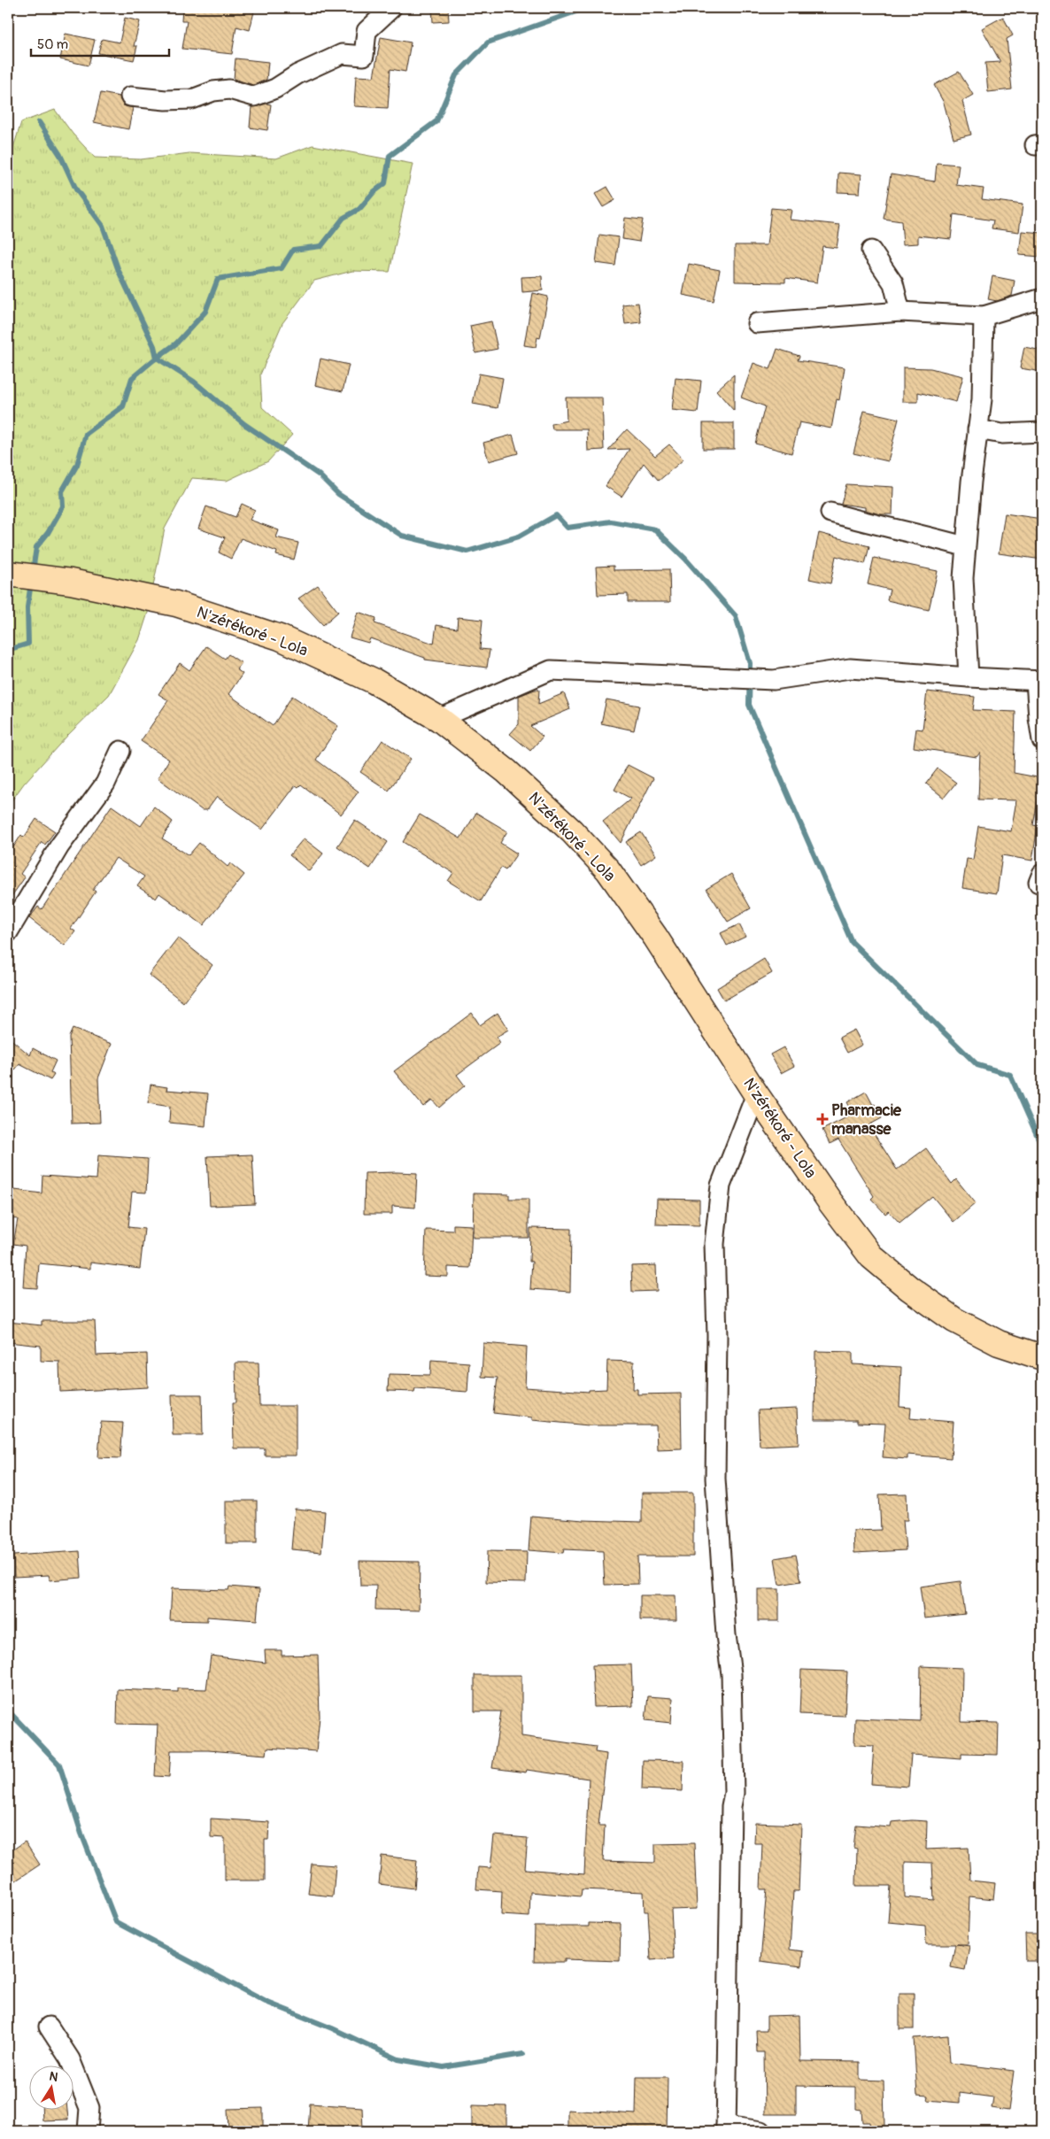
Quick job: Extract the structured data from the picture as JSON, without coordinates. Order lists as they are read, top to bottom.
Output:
{
  "streets": {
    "highway": ["N'zérékoré - Lola"]
  },
  "places": {
    "health": ["Pharmacie manasse"]
  },
  "scale_bar": "50 m",
  "north": "top"
}
